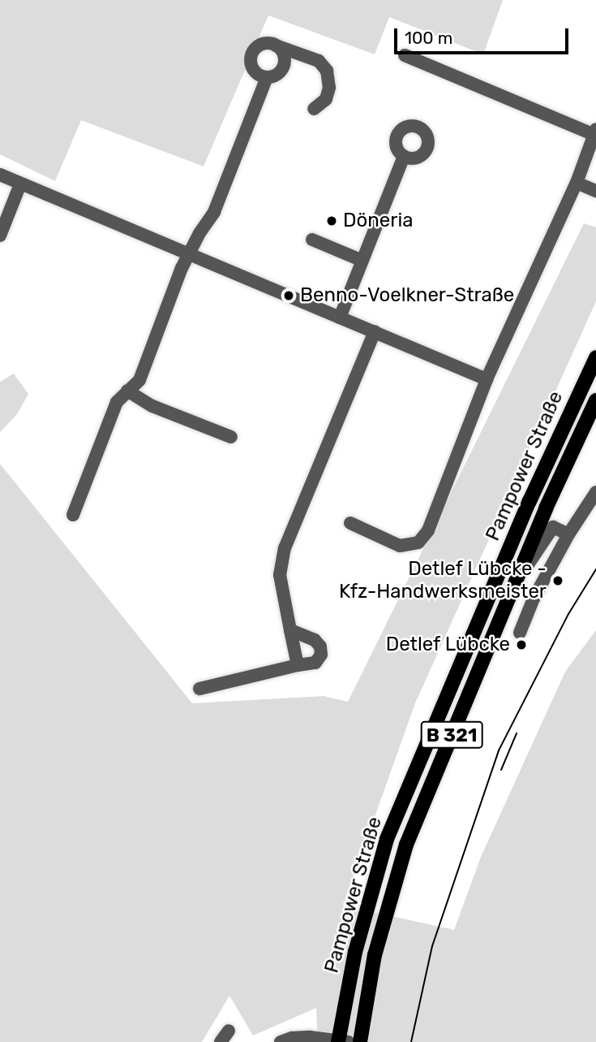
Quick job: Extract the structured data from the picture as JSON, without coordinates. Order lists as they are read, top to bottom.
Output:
{
  "streets": {
    "main road": ["Pampower Straße", "B 321"]
  },
  "places": [
    "Döneria",
    "Benno-Voelkner-Straße",
    "Detlef Lübcke - Kfz-Handwerksmeister",
    "Detlef Lübcke"
  ],
  "scale_bar": "100 m"
}
